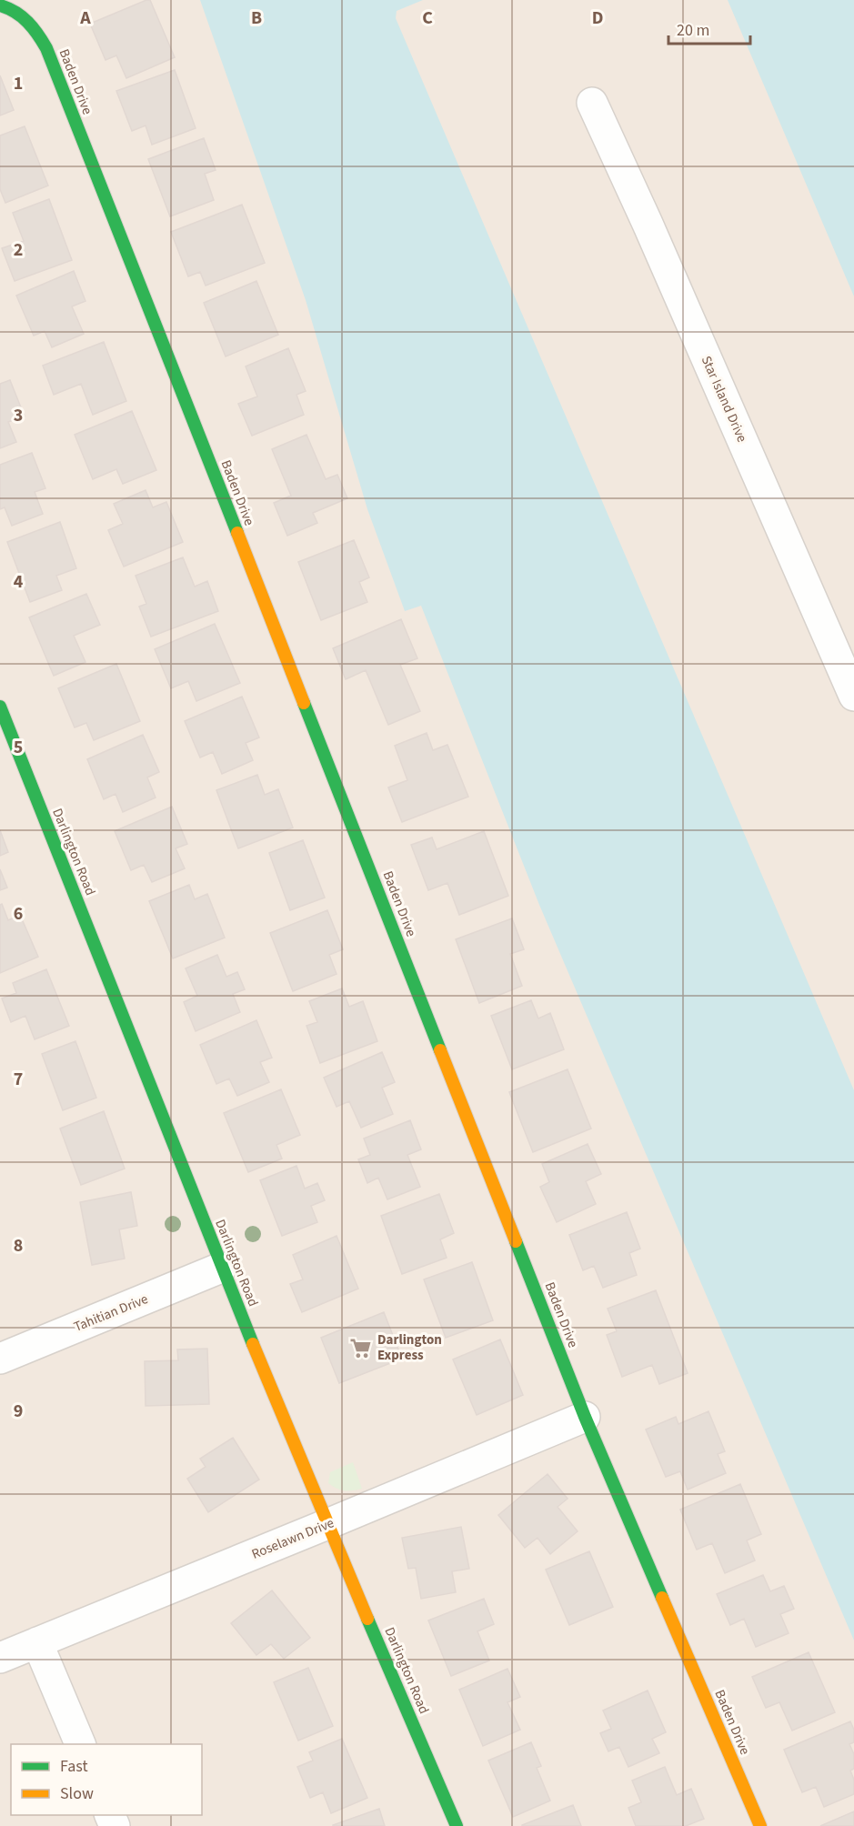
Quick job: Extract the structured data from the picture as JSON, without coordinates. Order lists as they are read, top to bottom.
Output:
{
  "streets": {
    "street": [
      "Baden Drive",
      "Star Island Drive",
      "Darlington Road",
      "Tahitian Drive",
      "Roselawn Drive"
    ]
  },
  "crossings": [
    ["Baden Drive", "Roselawn Drive"],
    ["Darlington Road", "Tahitian Drive"],
    ["Darlington Road", "Roselawn Drive"]
  ],
  "places": {
    "supermarket": ["Darlington Express"]
  },
  "legend": ["Fast", "Slow"],
  "scale_bar": "20 m",
  "grid": {
    "columns": [
      "A",
      "B",
      "C",
      "D"
    ],
    "rows": [
      "1",
      "2",
      "3",
      "4",
      "5",
      "6",
      "7",
      "8",
      "9"
    ]
  }
}
